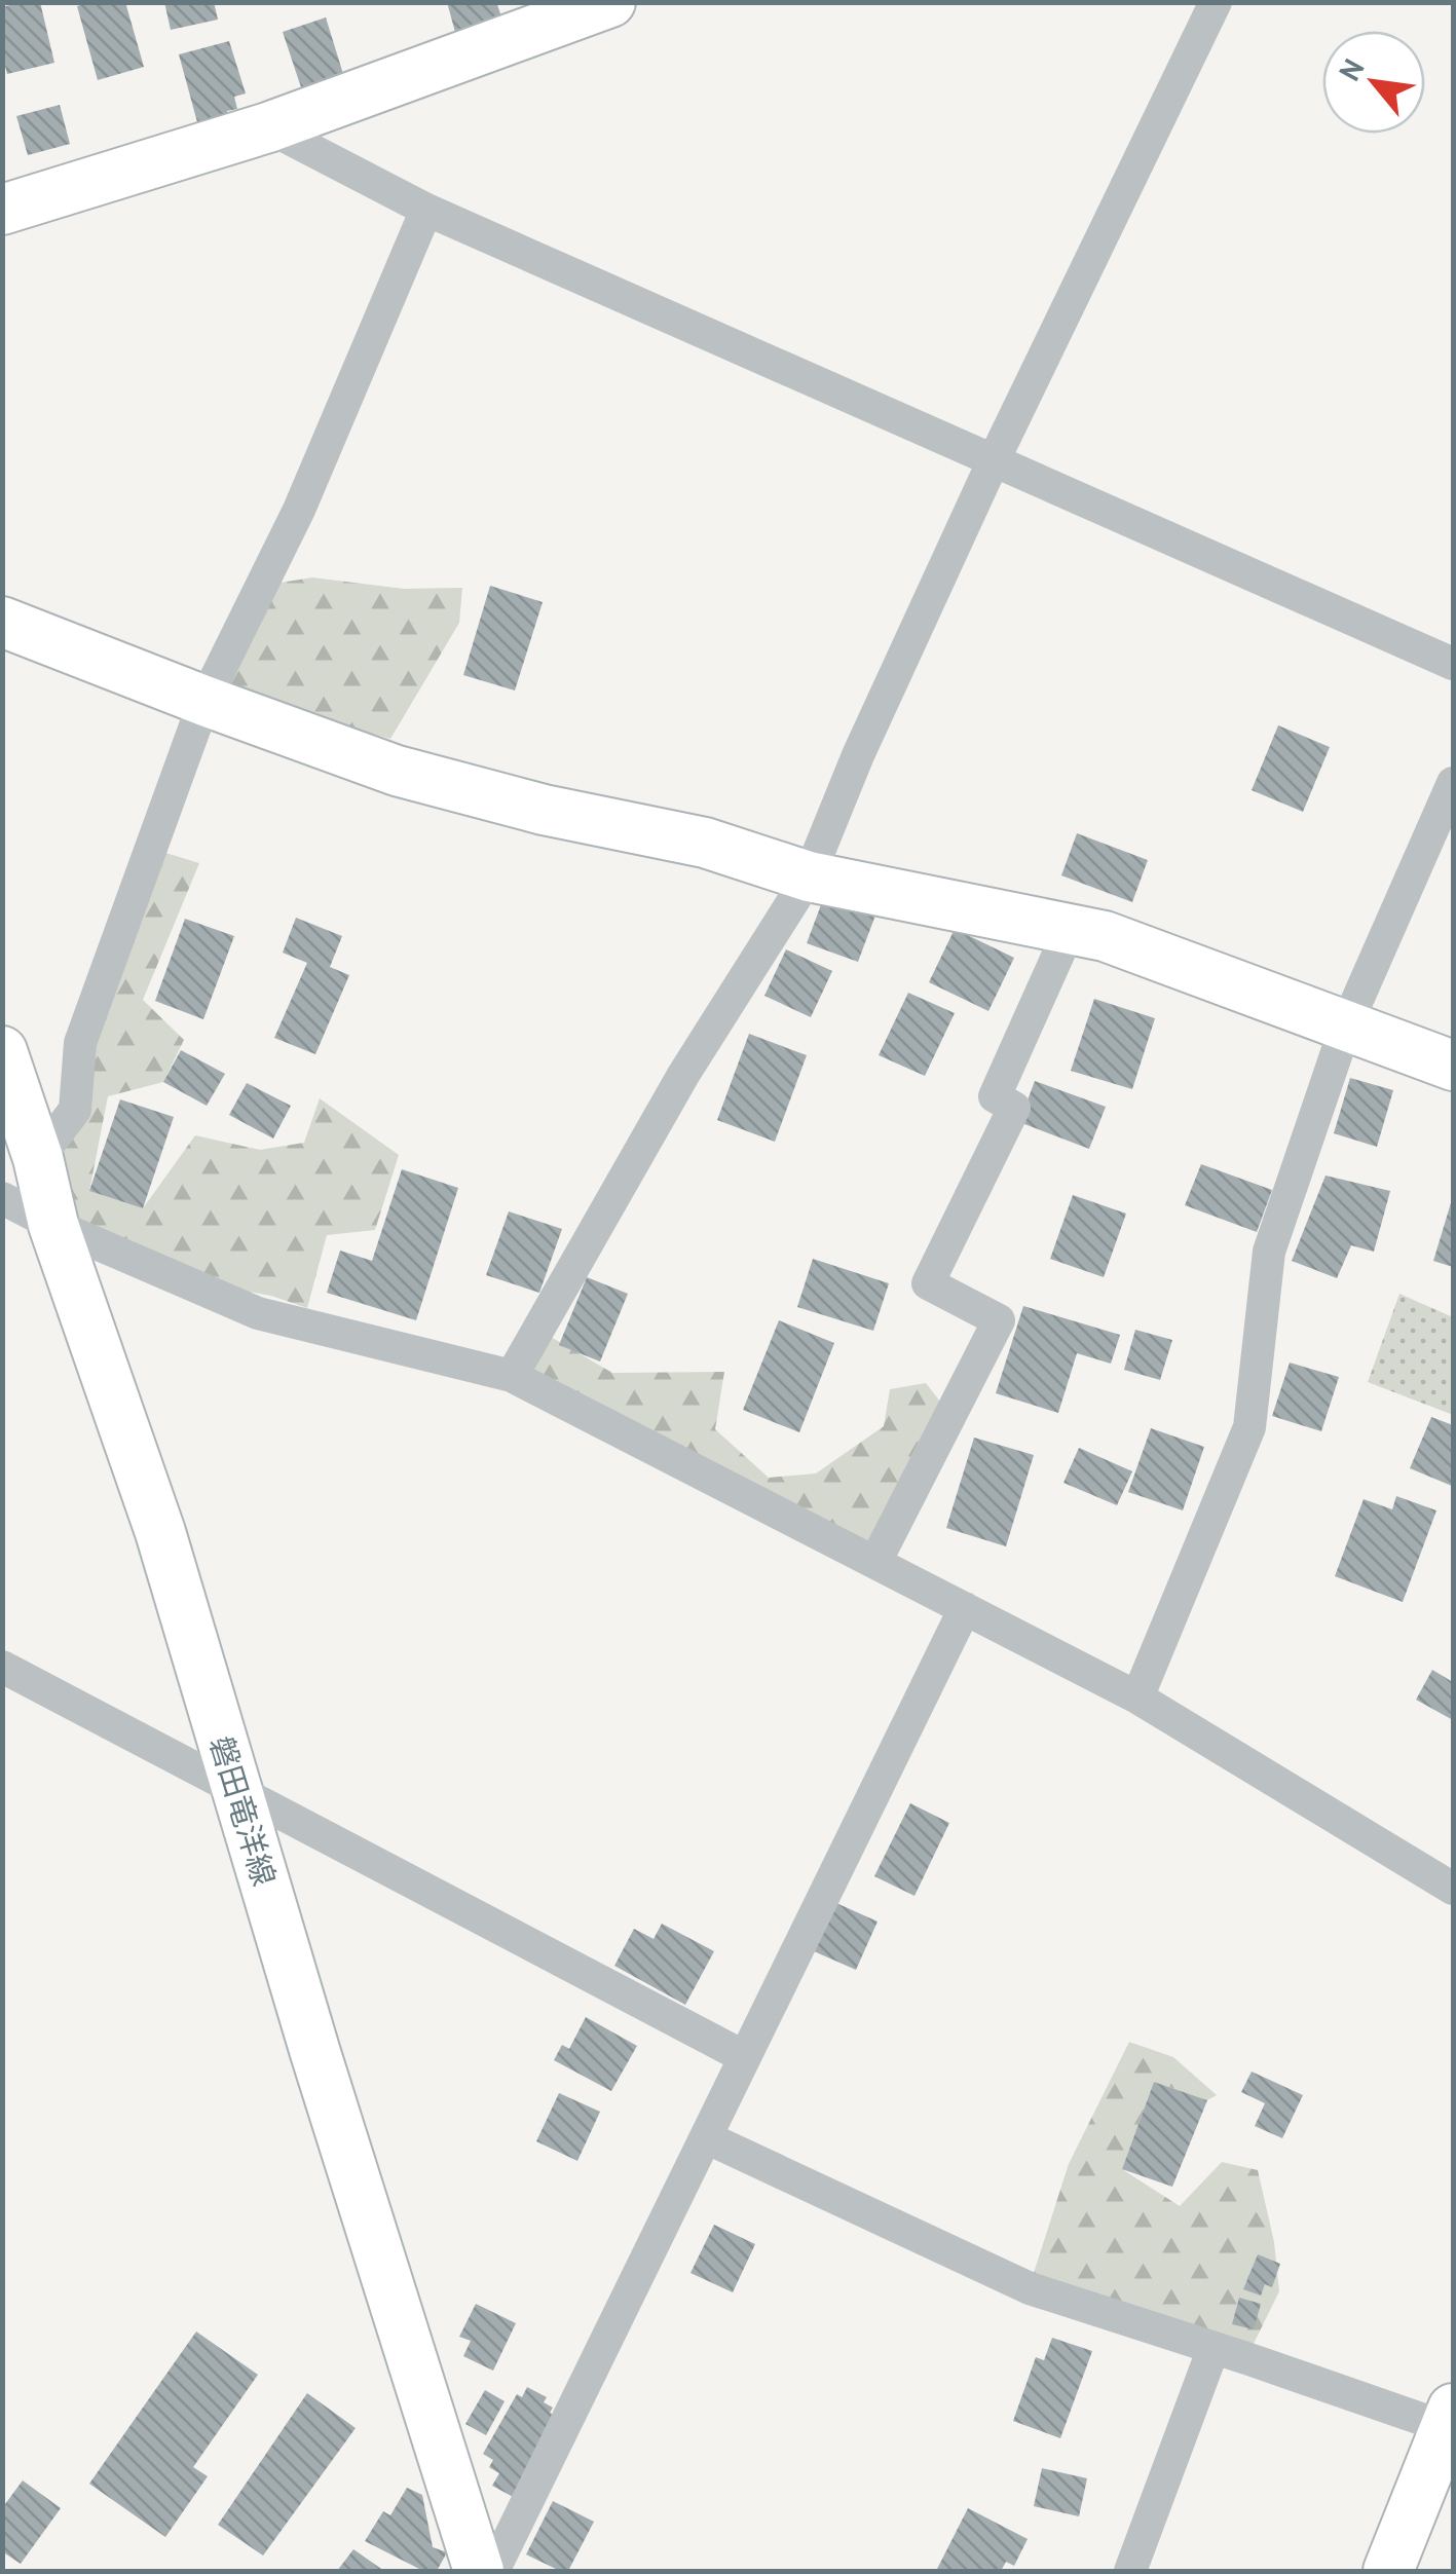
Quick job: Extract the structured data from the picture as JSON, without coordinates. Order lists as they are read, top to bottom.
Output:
{
  "streets": {
    "street": ["磐田竜洋線"]
  },
  "north": "top left"
}
